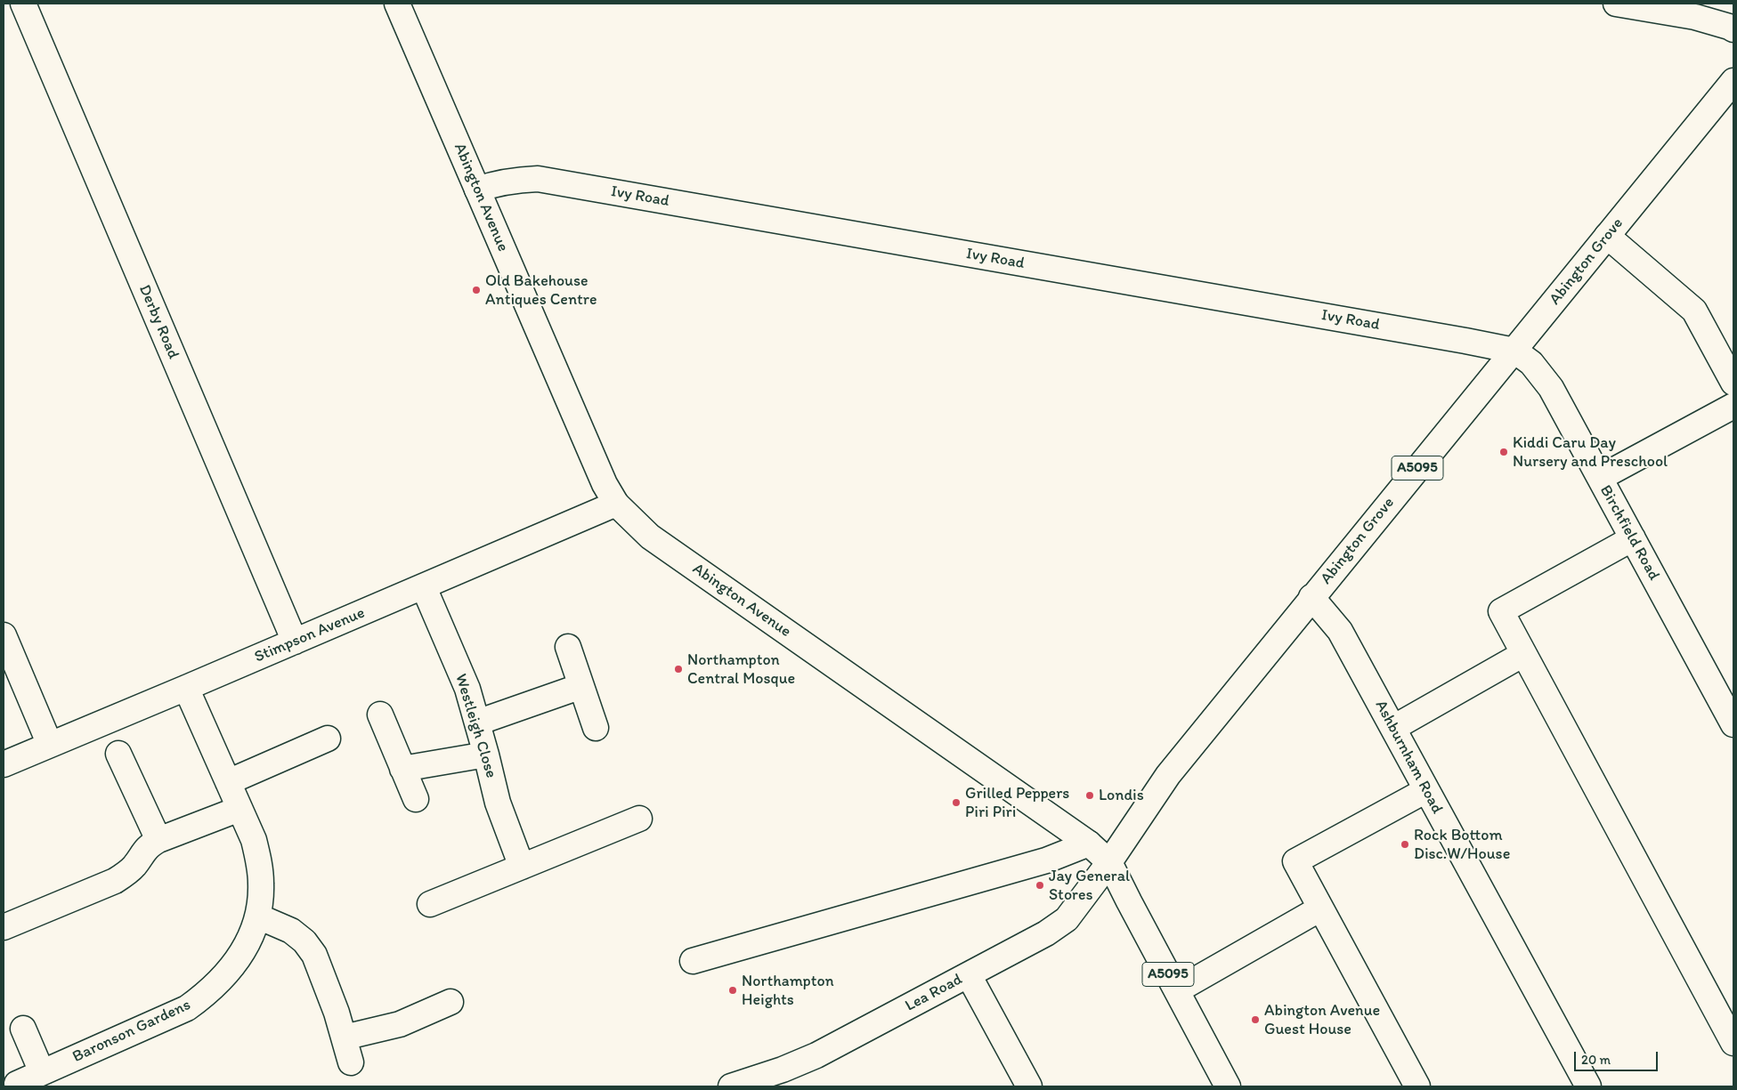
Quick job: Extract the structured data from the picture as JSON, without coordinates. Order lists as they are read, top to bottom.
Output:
{
  "streets": {
    "street": [
      "Ivy Road",
      "Abington Avenue",
      "Abington Grove",
      "Derby Road",
      "A5095",
      "Birchfield Road",
      "Stimpson Avenue",
      "Westleigh Close",
      "Ashburnham Road",
      "Lea Road",
      "Baronson Gardens"
    ]
  },
  "crossings": [
    ["Ivy Road", "Abington Avenue"],
    ["Ivy Road", "Abington Grove"],
    ["Ivy Road", "Birchfield Road"],
    ["Abington Avenue", "Abington Grove"],
    ["Abington Avenue", "Stimpson Avenue"],
    ["Abington Avenue", "Lea Road"],
    ["Abington Grove", "Birchfield Road"],
    ["Abington Grove", "Ashburnham Road"],
    ["Abington Grove", "Lea Road"],
    ["Derby Road", "Stimpson Avenue"],
    ["Stimpson Avenue", "Westleigh Close"],
    ["Stimpson Avenue", "Baronson Gardens"]
  ],
  "places": [
    "Old Bakehouse Antiques Centre",
    "Kiddi Caru Day Nursery and Preschool",
    "Northampton Central Mosque",
    "Londis",
    "Grilled Peppers Piri Piri",
    "Rock Bottom Disc.W/House",
    "Jay General Stores",
    "Northampton Heights",
    "Abington Avenue Guest House"
  ],
  "scale_bar": "20 m"
}
